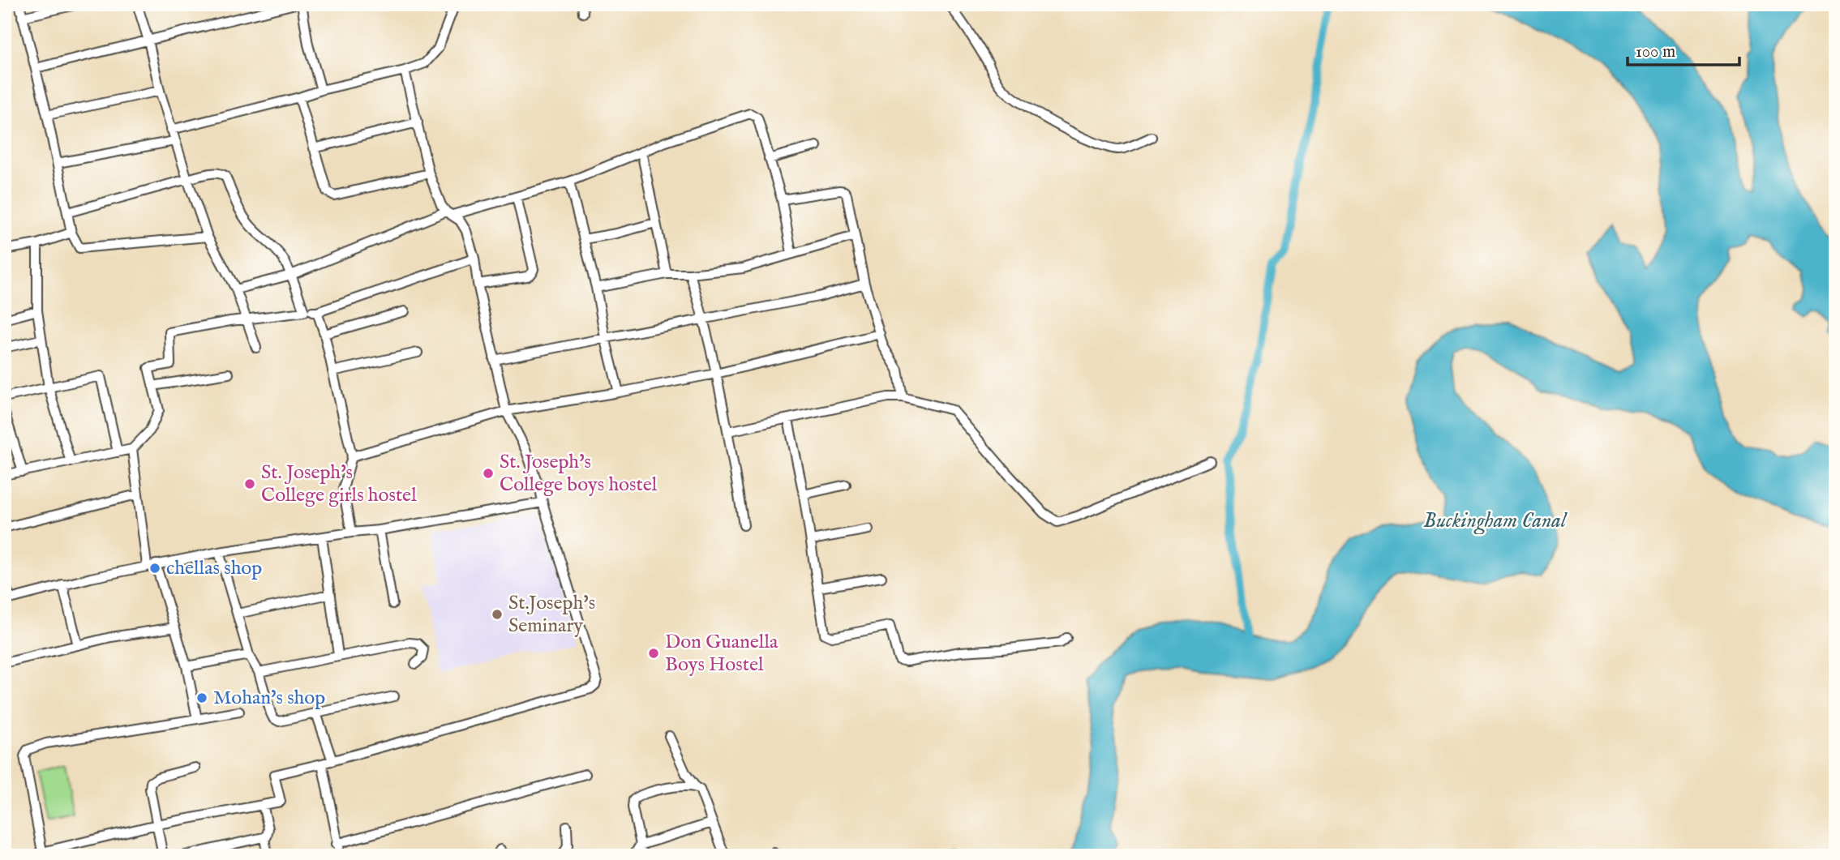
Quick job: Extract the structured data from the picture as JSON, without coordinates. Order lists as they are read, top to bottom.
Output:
{
  "water": ["Buckingham Canal"],
  "places": [
    "St. Joseph's College boys hostel",
    "St. Joseph's College girls hostel",
    "chellas shop",
    "St.Joseph's Seminary",
    "Don Guanella Boys Hostel",
    "Mohan's shop"
  ],
  "scale_bar": "100 m"
}
